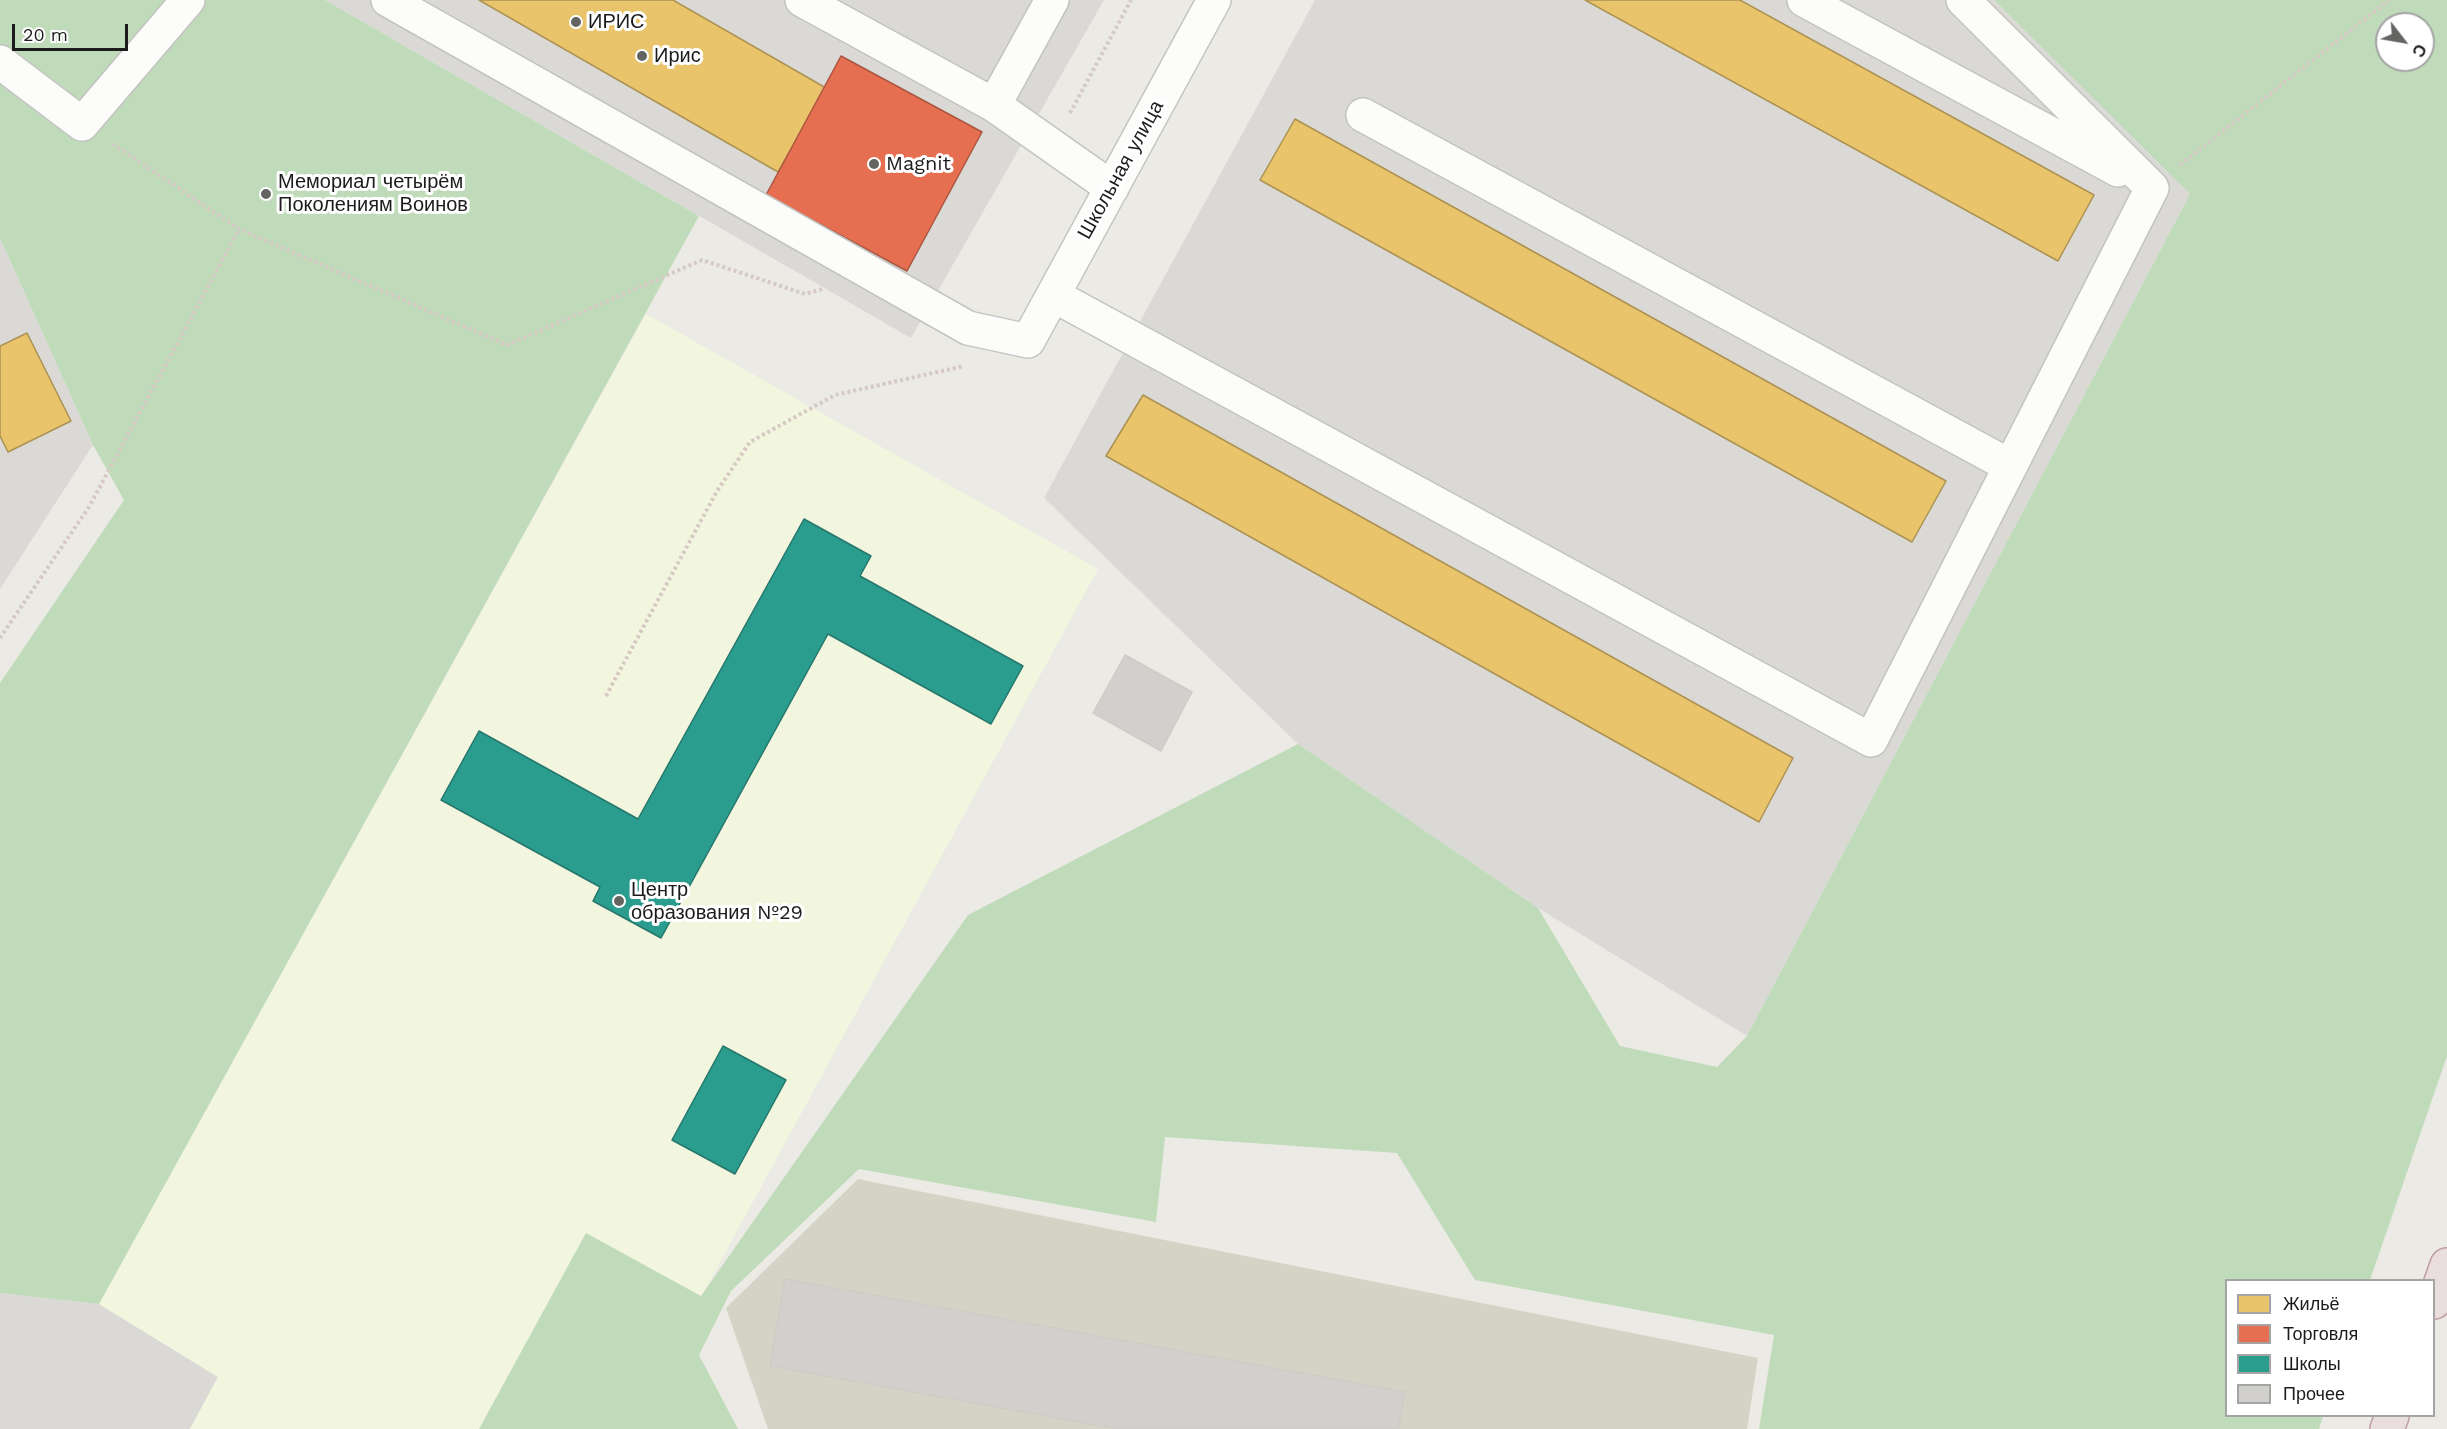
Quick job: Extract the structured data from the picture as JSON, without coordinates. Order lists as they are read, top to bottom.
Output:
{
  "streets": {
    "street": ["Школьная улица"]
  },
  "places": [
    "ИРИС",
    "Ирис",
    "Magnit",
    "Мемориал четырём Поколениям Воинов",
    "Центр образования №29"
  ],
  "legend": [
    "Жильё",
    "Торговля",
    "Школы",
    "Прочее"
  ],
  "scale_bar": "20 m",
  "north": "bottom right"
}
